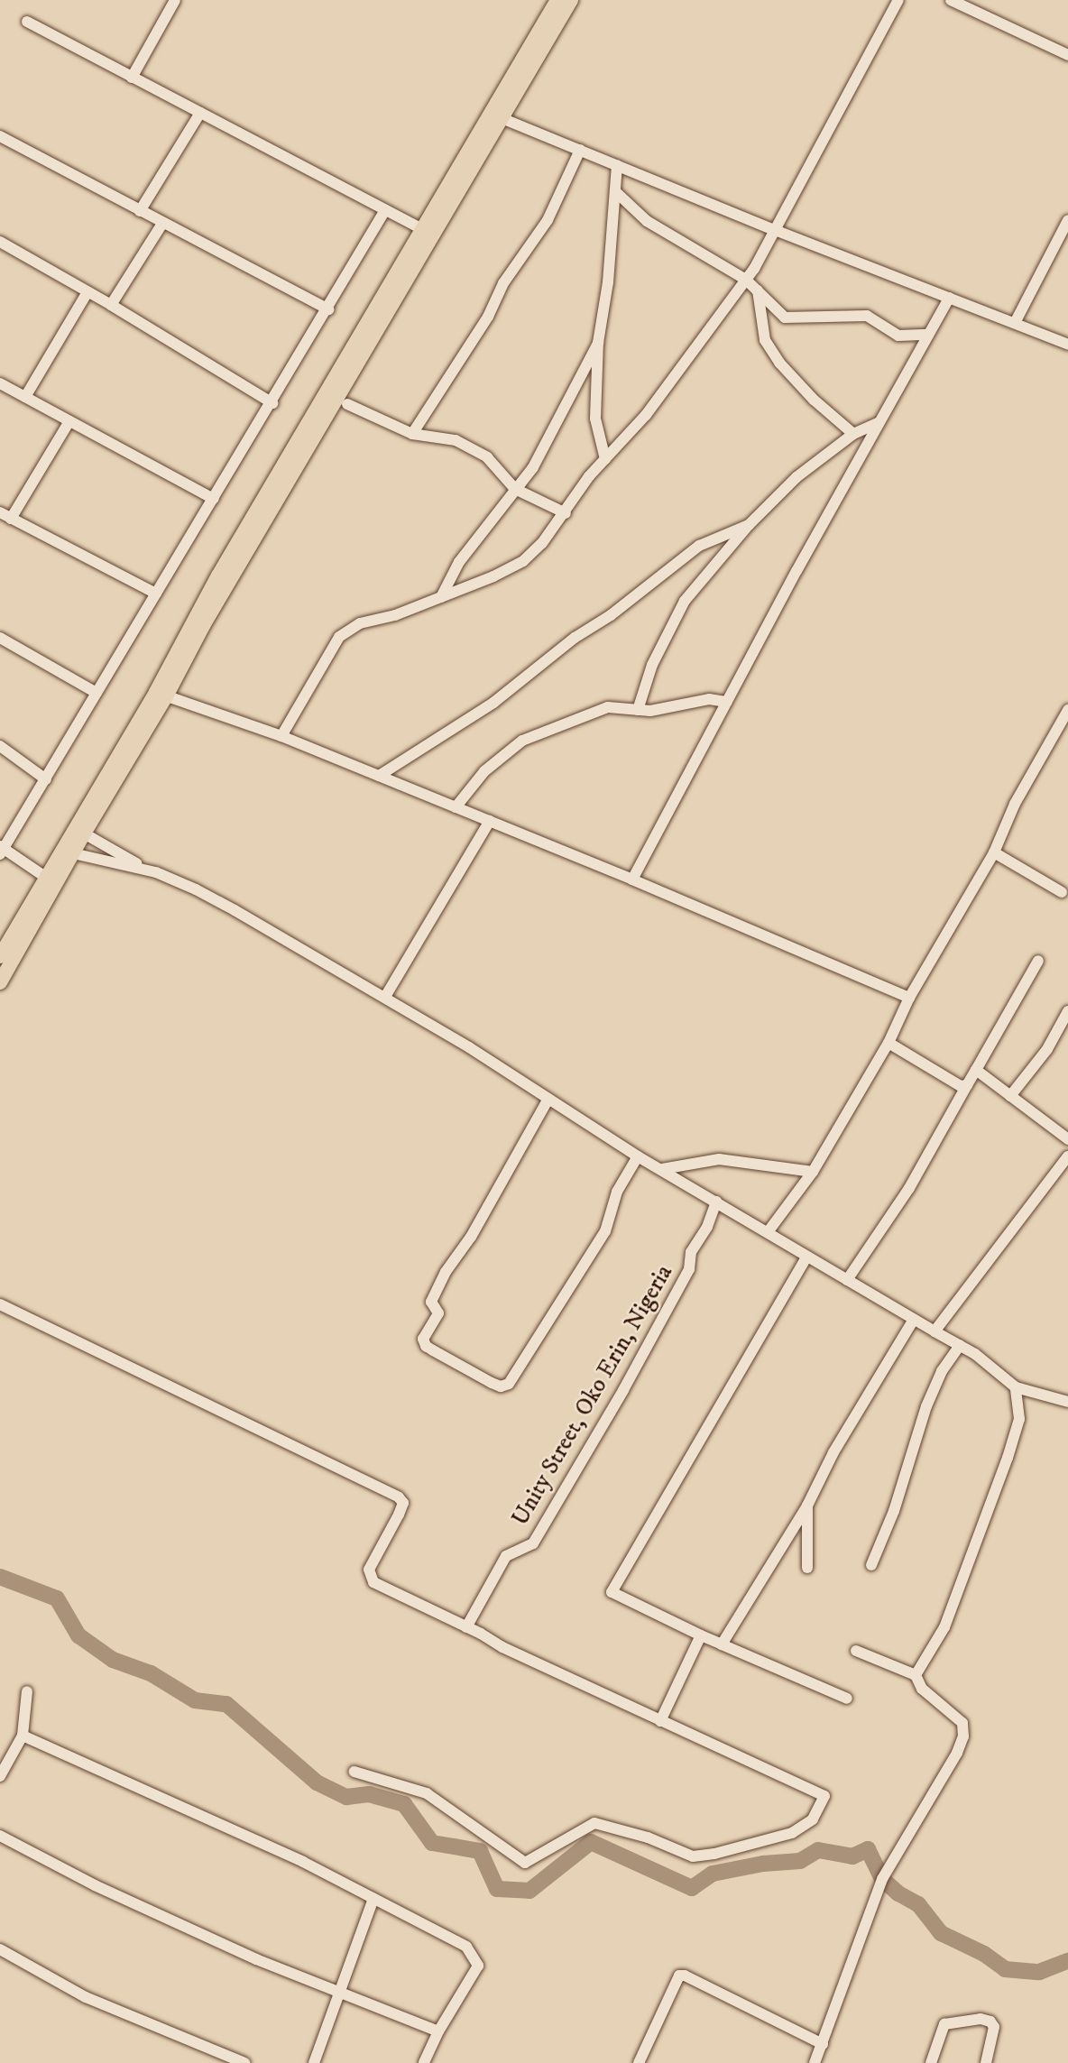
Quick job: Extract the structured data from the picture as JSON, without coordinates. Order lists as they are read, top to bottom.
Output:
{
  "streets": {
    "street": ["Unity Street, Oko Erin, Nigeria"]
  }
}
